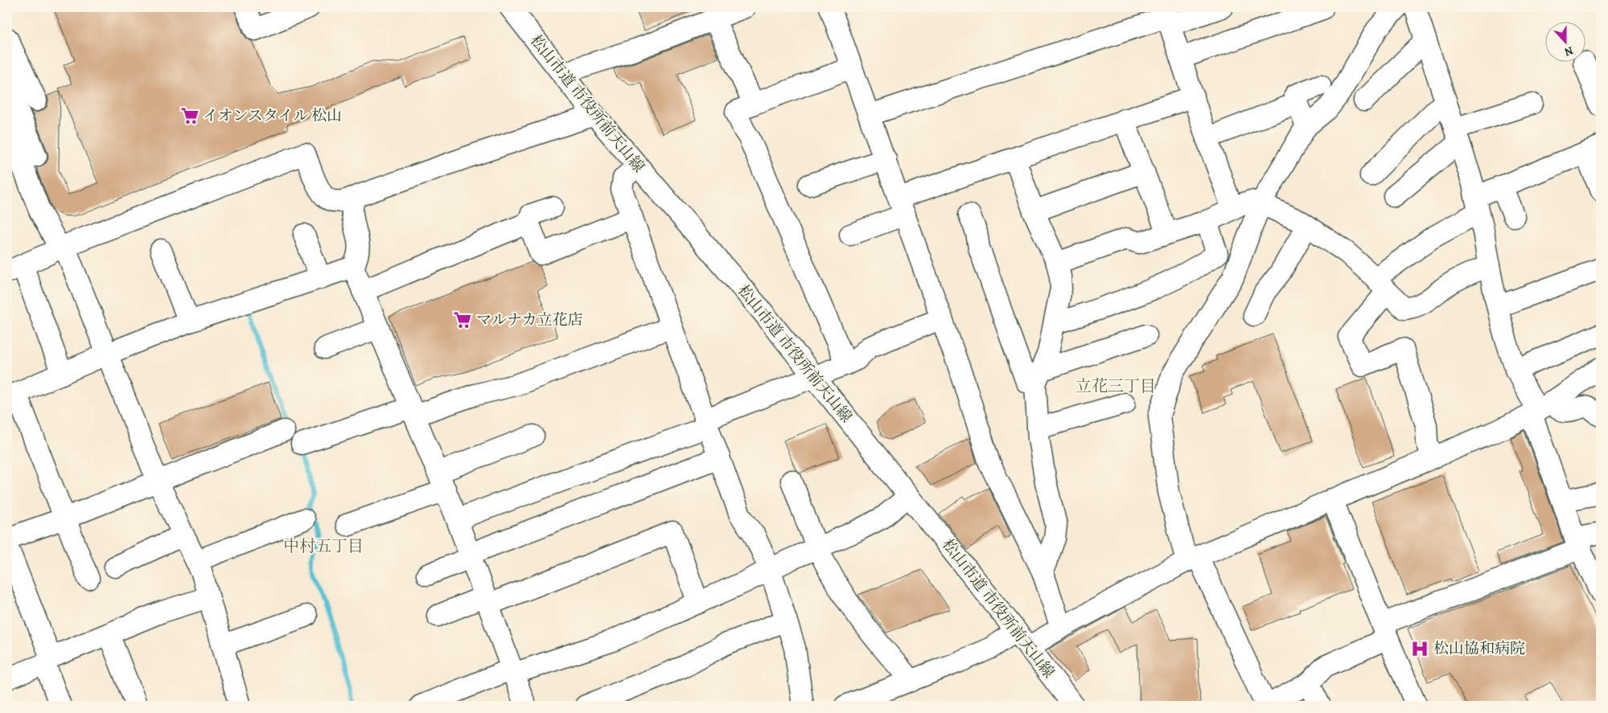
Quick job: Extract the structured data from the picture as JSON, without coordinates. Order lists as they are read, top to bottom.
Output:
{
  "streets": {
    "street": ["松山市道 市役所前天山線"]
  },
  "districts": ["立花三丁目", "中村五丁目"],
  "places": {
    "supermarket": ["イオンスタイル 松山", "マルナカ立花店"],
    "hospital": ["松山協和病院"]
  },
  "north": "bottom"
}
